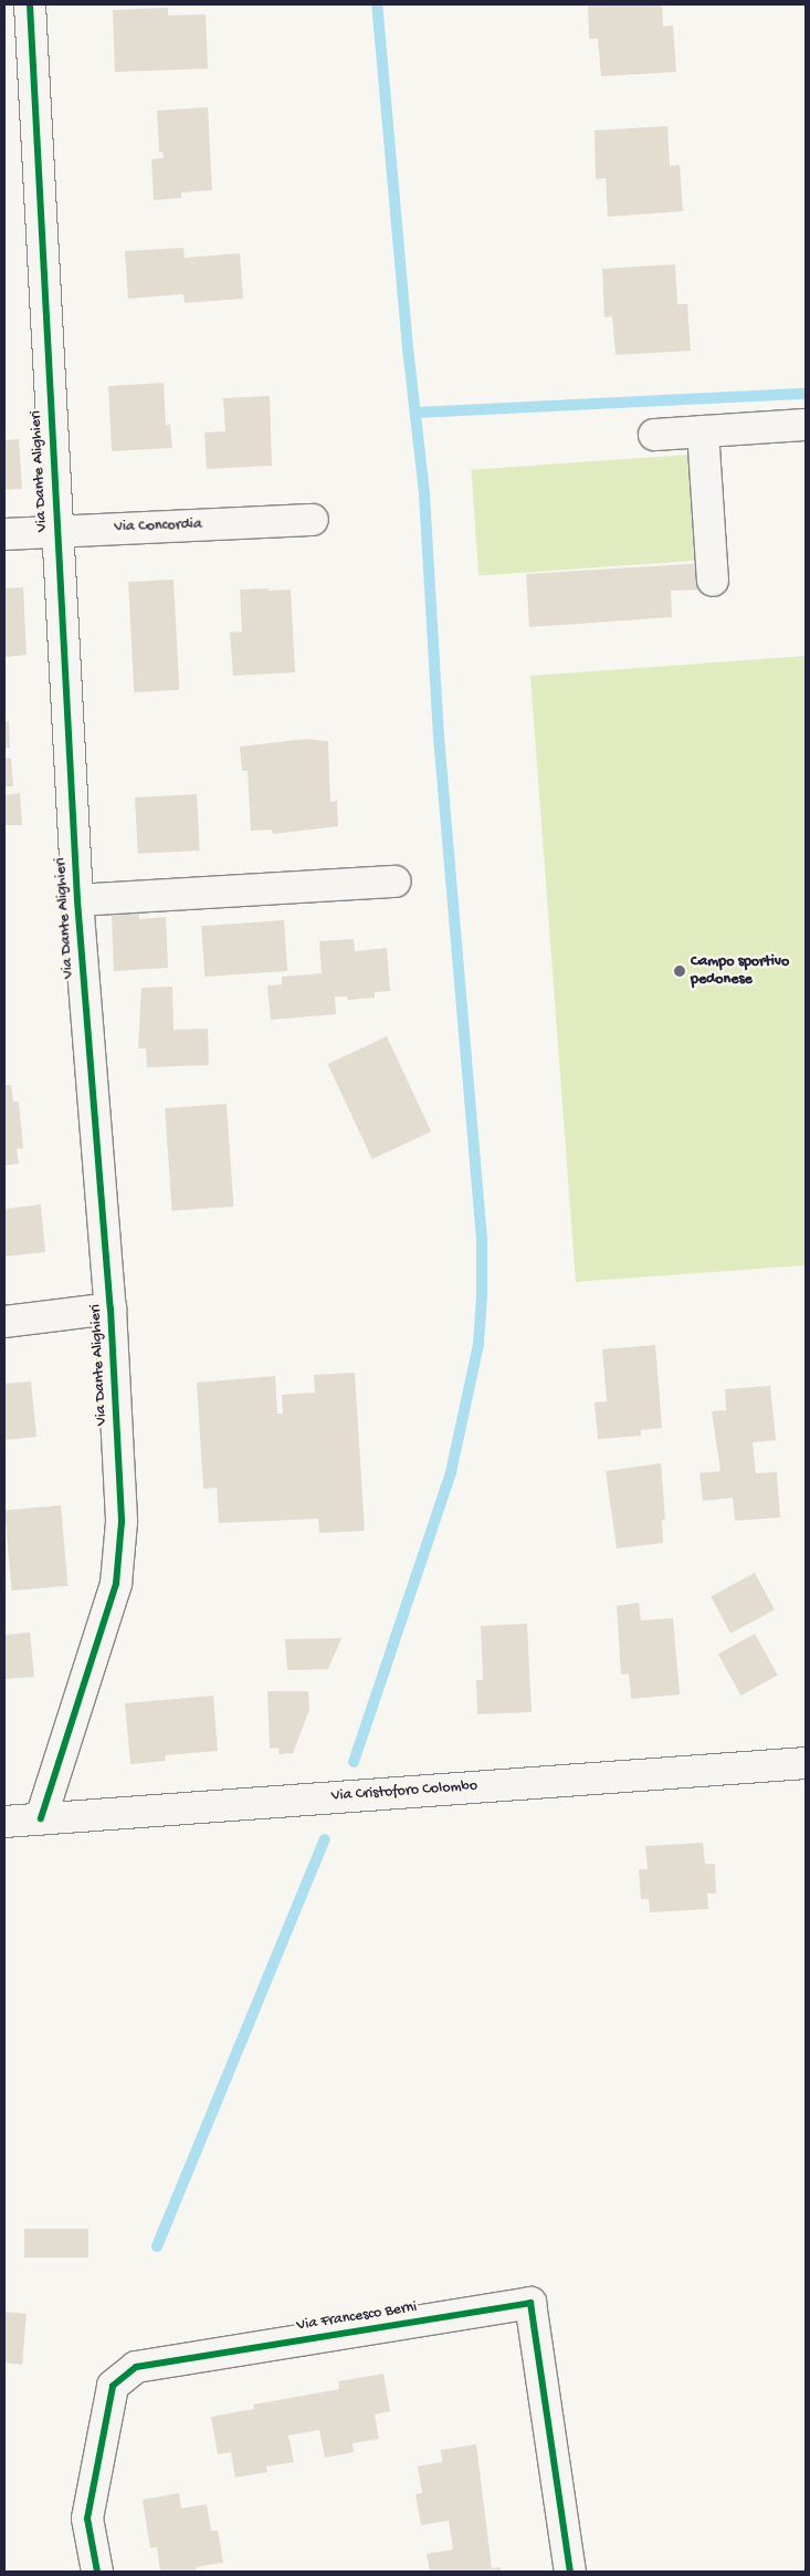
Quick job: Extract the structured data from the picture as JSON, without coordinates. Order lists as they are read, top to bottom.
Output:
{
  "streets": {
    "street": [
      "Via Dante Alighieri",
      "Via Concordia",
      "Via Cristoforo Colombo",
      "Via Francesco Berni"
    ]
  },
  "crossings": [
    ["Via Dante Alighieri", "Via Concordia"],
    ["Via Dante Alighieri", "Via Cristoforo Colombo"]
  ],
  "places": ["Campo sportivo pedonese"]
}
